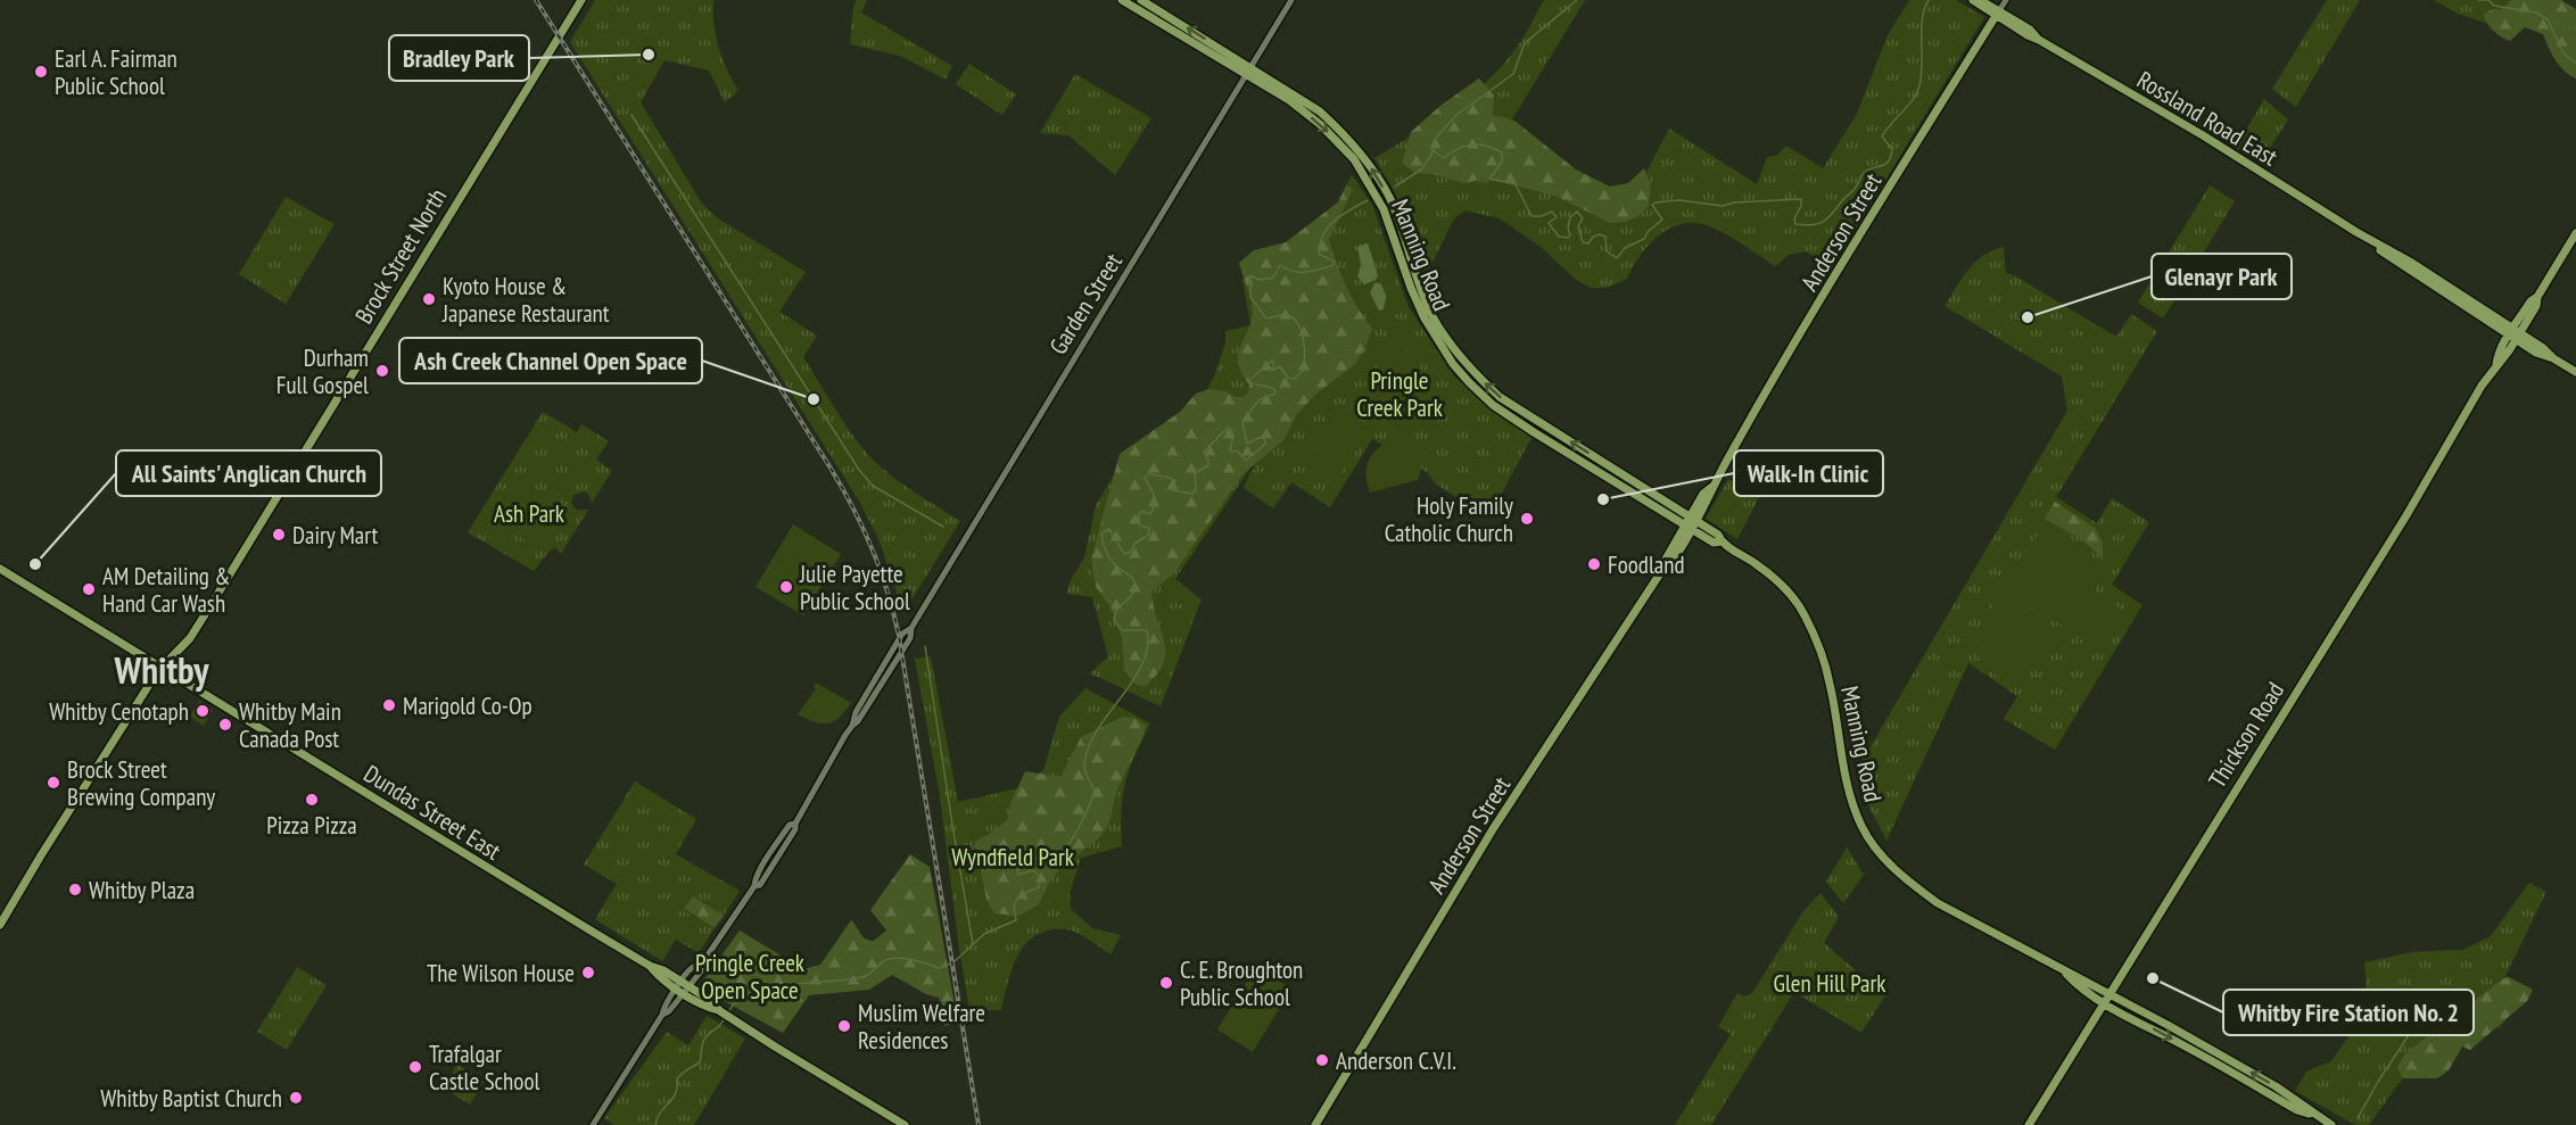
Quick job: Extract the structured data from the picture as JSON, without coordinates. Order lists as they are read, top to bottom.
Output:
{
  "streets": {
    "main road": [
      "Rossland Road East",
      "Anderson Street",
      "Manning Road",
      "Brock Street North",
      "Thickson Road",
      "Dundas Street East"
    ],
    "street": ["Garden Street"]
  },
  "crossings": [
    ["Rossland Road East", "Anderson Street"],
    ["Rossland Road East", "Thickson Road"],
    ["Anderson Street", "Manning Road"],
    ["Manning Road", "Garden Street"],
    ["Manning Road", "Thickson Road"],
    ["Brock Street North", "Dundas Street East"],
    ["Garden Street", "Dundas Street East"]
  ],
  "districts": ["Whitby"],
  "parks": [
    "Pringle Creek Park",
    "Ash Park",
    "Wyndfield Park",
    "Pringle Creek Open Space",
    "Glen Hill Park"
  ],
  "places": [
    "Bradley Park",
    "Earl A. Fairman Public School",
    "Kyoto House & Japanese Restaurant",
    "Glenayr Park",
    "Durham Full Gospel",
    "Ash Creek Channel Open Space",
    "Walk-In Clinic",
    "Holy Family Catholic Church",
    "Dairy Mart",
    "All Saints' Anglican Church",
    "Foodland",
    "Julie Payette Public School",
    "AM Detailing & Hand Car Wash",
    "Marigold Co-Op",
    "Whitby Cenotaph",
    "Whitby Main Canada Post",
    "Brock Street Brewing Company",
    "Pizza Pizza",
    "Whitby Plaza",
    "The Wilson House",
    "Whitby Fire Station No. 2",
    "C. E. Broughton Public School",
    "Muslim Welfare Residences",
    "Anderson C.V.I.",
    "Trafalgar Castle School",
    "Whitby Baptist Church"
  ]
}
